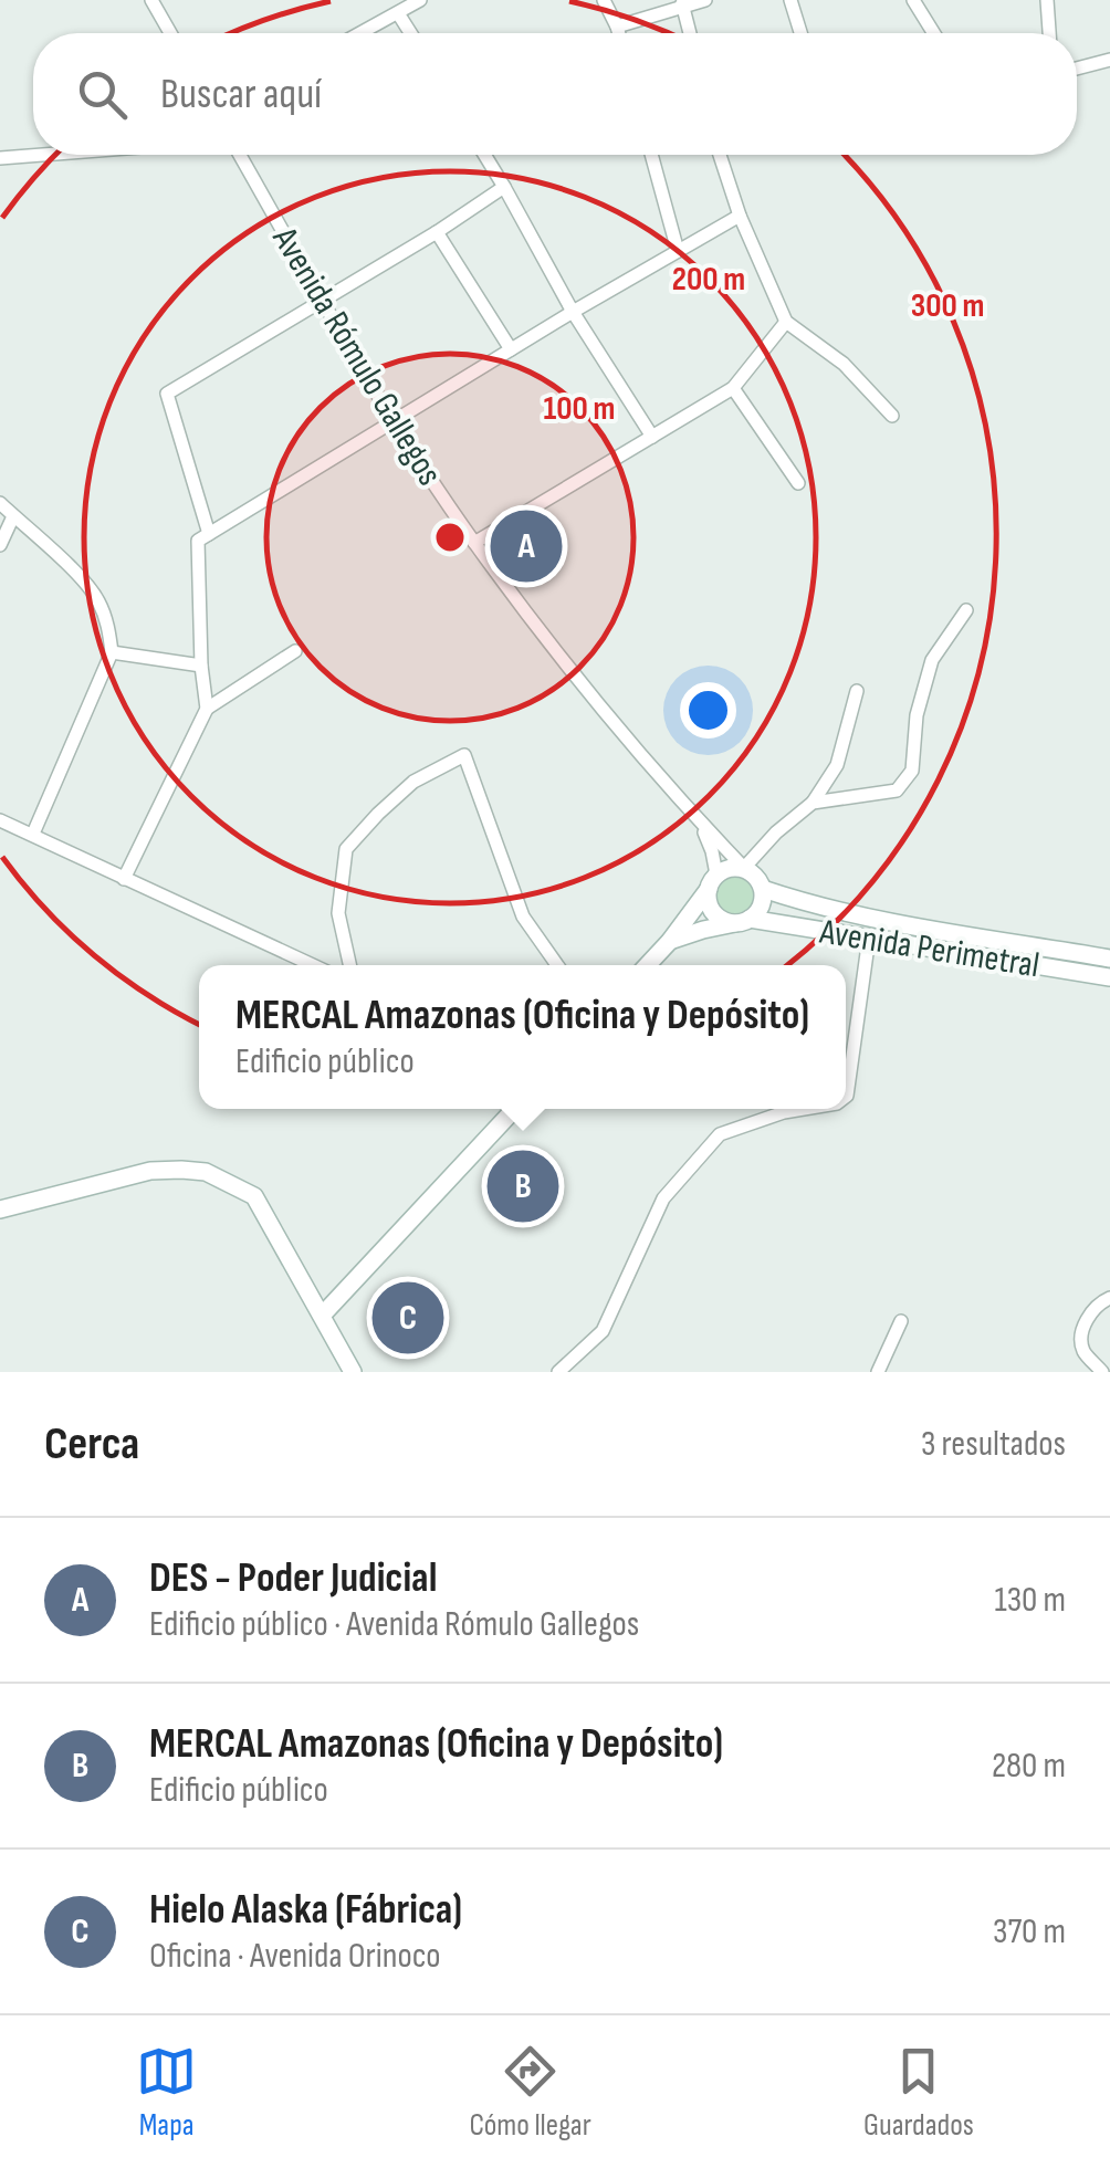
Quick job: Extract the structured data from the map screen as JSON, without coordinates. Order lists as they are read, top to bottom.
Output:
{
  "streets": {
    "main road": ["Avenida Perimetral"],
    "street": ["Avenida Rómulo Gallegos"]
  },
  "crossings": [
    ["Avenida Rómulo Gallegos", "Avenida Perimetral"]
  ],
  "page": {
    "search": "Buscar aquí",
    "pins": ["A", "B", "C"],
    "popup": ["MERCAL Amazonas (Oficina y Depósito)", "Edificio público"],
    "heading": ["Cerca", "3 resultados"],
    "list": [
      {
        "mark": "A",
        "name": "DES - Poder Judicial",
        "note": "Edificio público · Avenida Rómulo Gallegos",
        "value": "130 m"
      },
      {
        "mark": "B",
        "name": "MERCAL Amazonas (Oficina y Depósito)",
        "note": "Edificio público",
        "value": "280 m"
      },
      {
        "mark": "C",
        "name": "Hielo Alaska (Fábrica)",
        "note": "Oficina · Avenida Orinoco",
        "value": "370 m"
      }
    ],
    "nav": ["Mapa", "Cómo llegar", "Guardados"]
  },
  "rings": ["200 m", "300 m", "100 m"]
}
